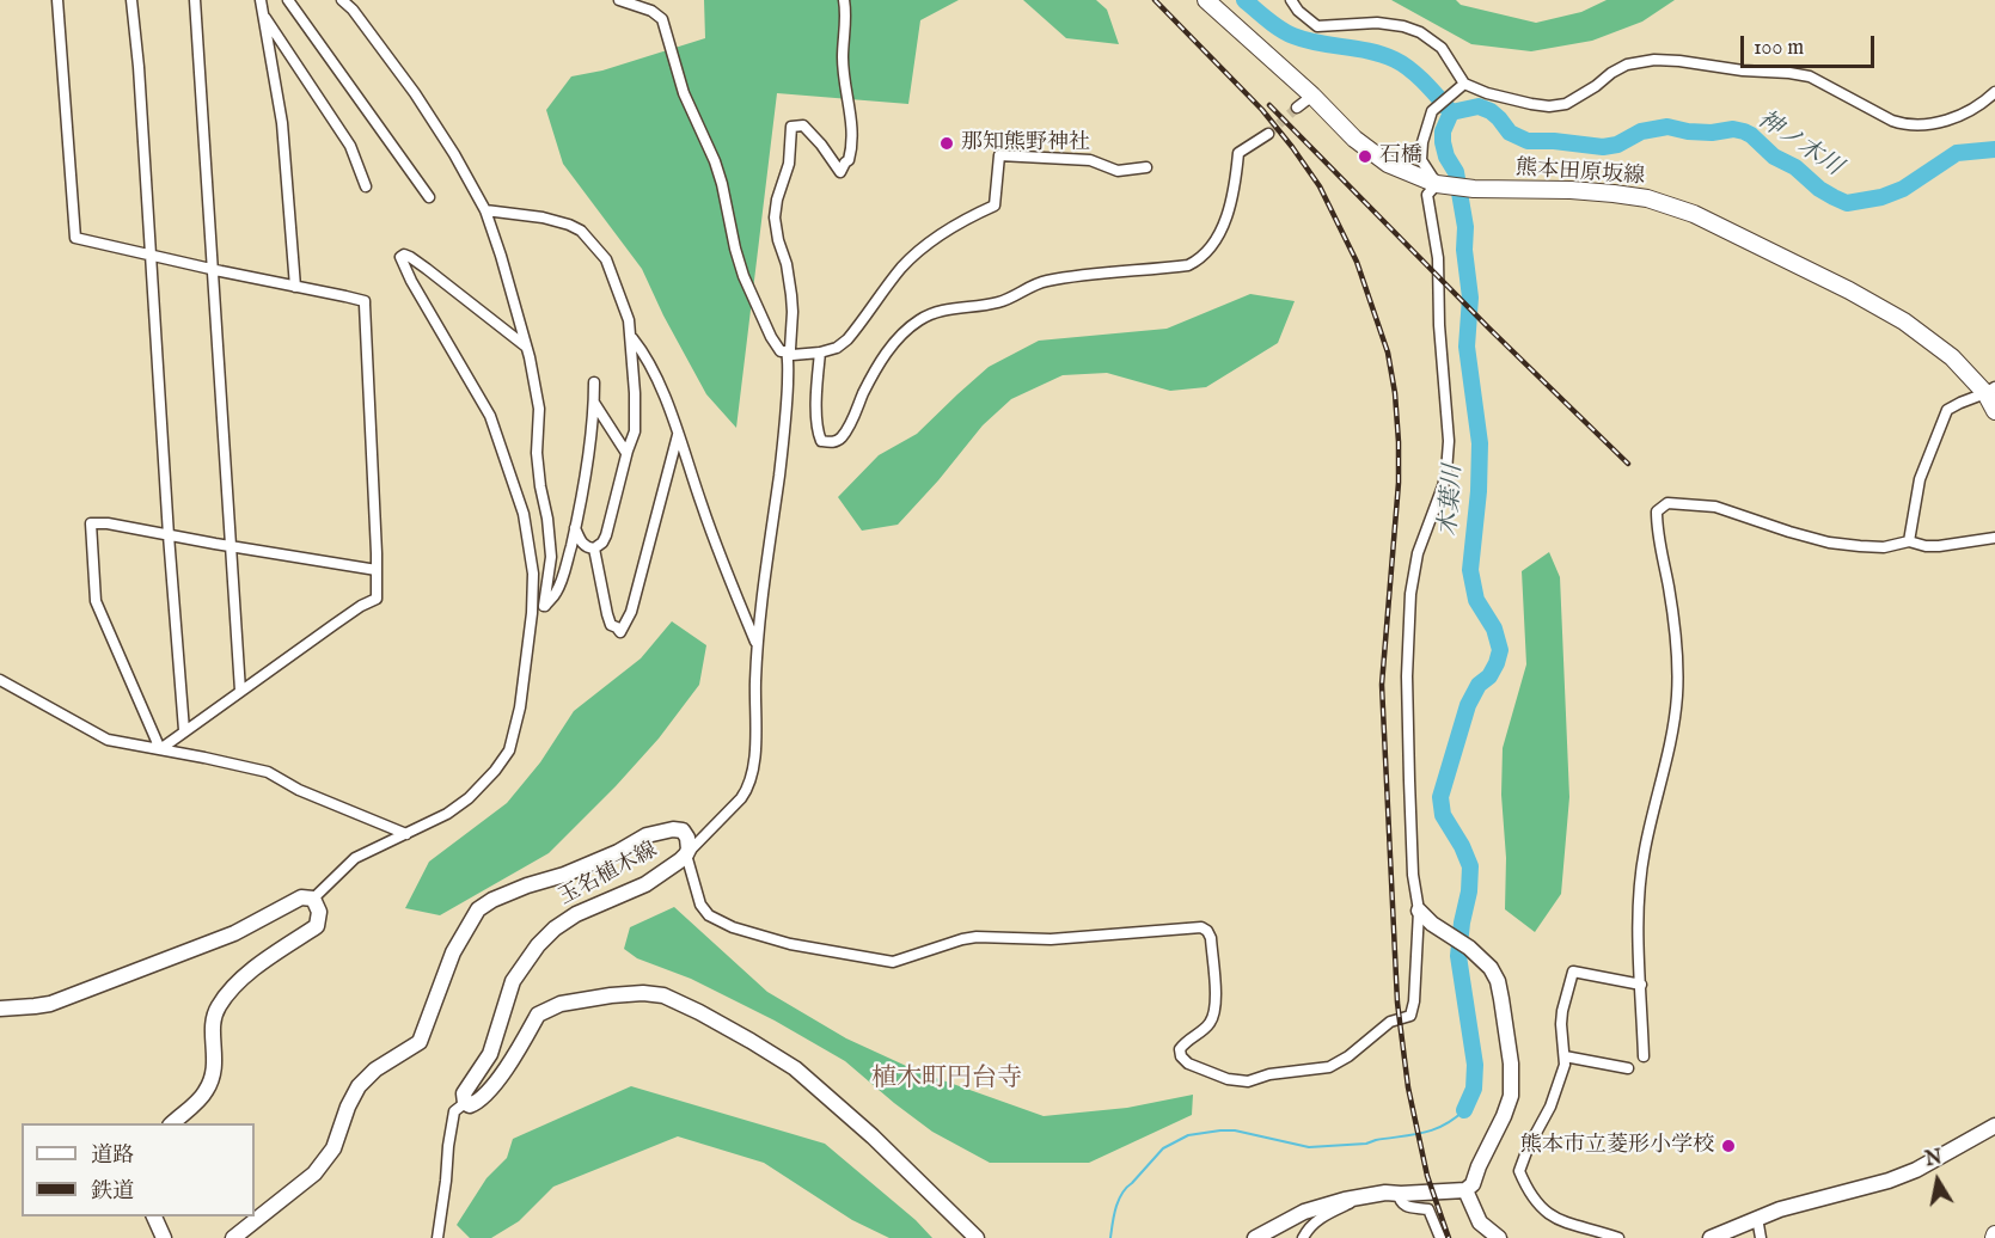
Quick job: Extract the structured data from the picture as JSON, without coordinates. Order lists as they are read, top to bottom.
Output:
{
  "streets": {
    "main road": ["熊本田原坂線", "玉名植木線"]
  },
  "districts": ["植木町円台寺"],
  "water": ["神ノ木川", "木葉川"],
  "places": ["那知熊野神社", "石橋", "熊本市立菱形小学校"],
  "legend": ["道路", "鉄道"],
  "scale_bar": "100 m",
  "north": "top"
}
